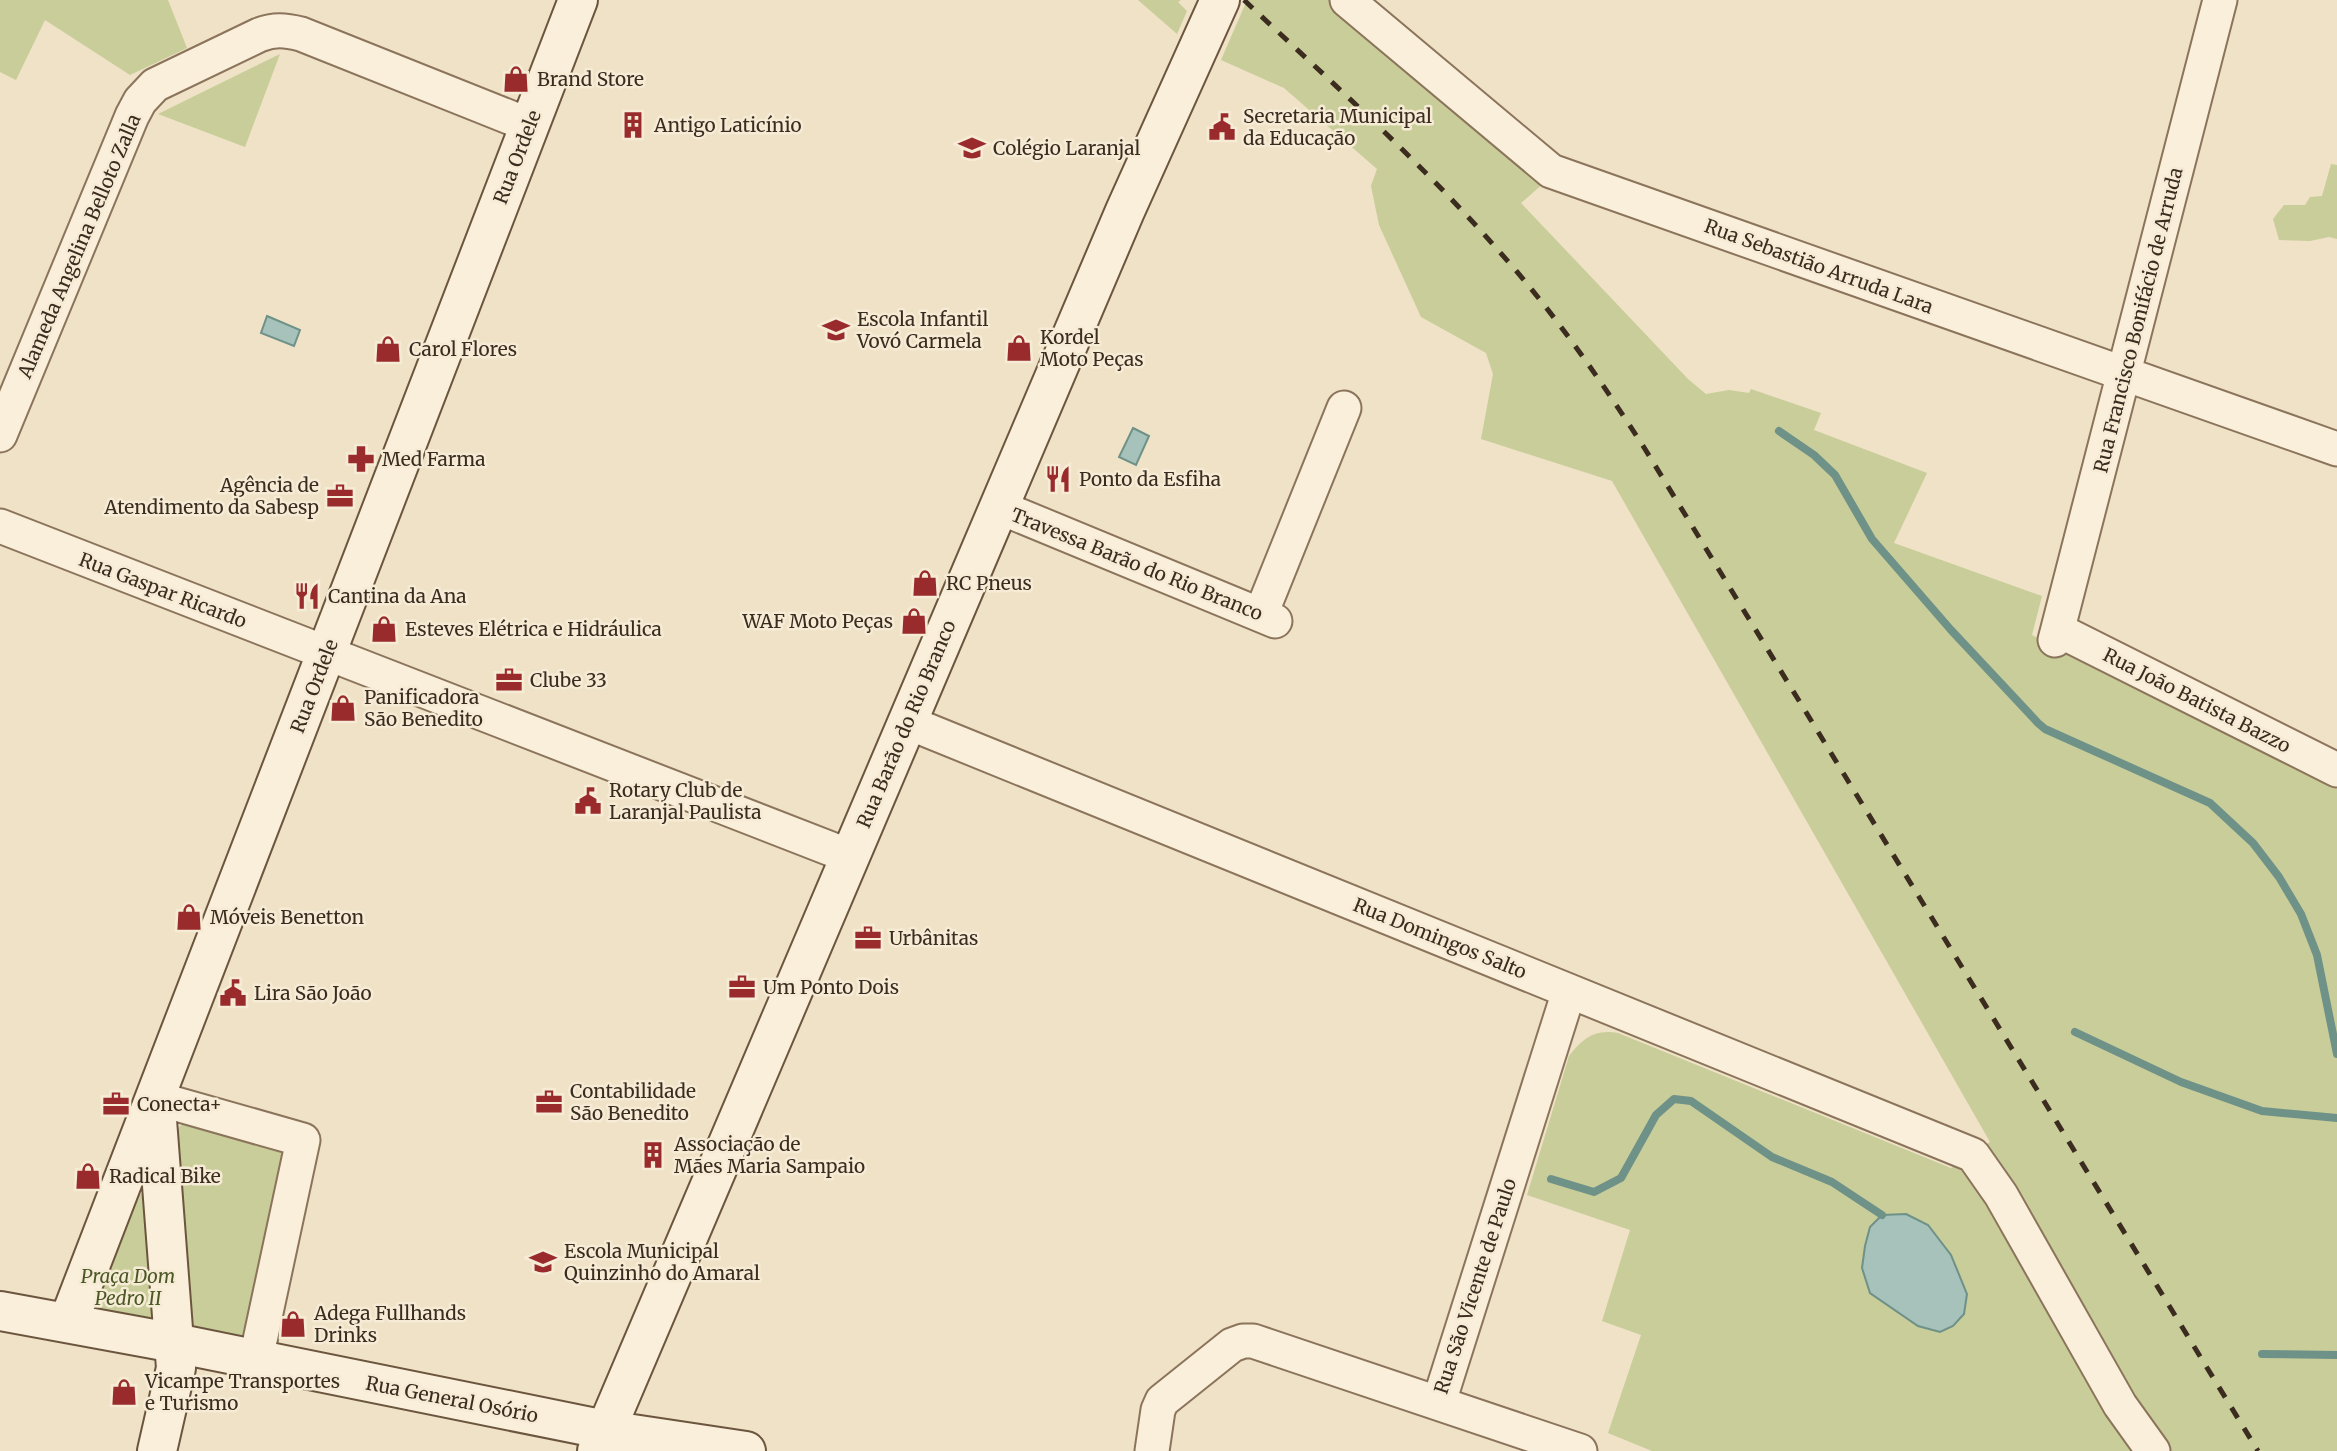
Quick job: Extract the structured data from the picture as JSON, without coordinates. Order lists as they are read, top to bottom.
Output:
{
  "streets": {
    "main road": ["Rua Ordele", "Rua Barão do Rio Branco", "Rua General Osório"],
    "street": [
      "Alameda Angelina Belloto Zalla",
      "Rua Sebastião Arruda Lara",
      "Rua Francisco Bonifácio de Arruda",
      "Travessa Barão do Rio Branco",
      "Rua Gaspar Ricardo",
      "Rua João Batista Bazzo",
      "Rua Domingos Salto",
      "Rua São Vicente de Paulo"
    ]
  },
  "crossings": [
    ["Rua Ordele", "Alameda Angelina Belloto Zalla"],
    ["Rua Ordele", "Rua Gaspar Ricardo"],
    ["Rua Sebastião Arruda Lara", "Rua Francisco Bonifácio de Arruda"],
    ["Rua Francisco Bonifácio de Arruda", "Rua João Batista Bazzo"],
    ["Travessa Barão do Rio Branco", "Rua Barão do Rio Branco"],
    ["Rua Gaspar Ricardo", "Rua Barão do Rio Branco"],
    ["Rua Barão do Rio Branco", "Rua Domingos Salto"],
    ["Rua Barão do Rio Branco", "Rua General Osório"],
    ["Rua Domingos Salto", "Rua São Vicente de Paulo"]
  ],
  "parks": ["Praça Dom Pedro II"],
  "places": {
    "shop": [
      "Brand Store",
      "Kordel Moto Peças",
      "Carol Flores",
      "RC Pneus",
      "WAF Moto Peças",
      "Esteves Elétrica e Hidráulica",
      "Panificadora São Benedito",
      "Móveis Benetton",
      "Radical Bike",
      "Adega Fullhands Drinks",
      "Vicampe Transportes e Turismo"
    ],
    "building": ["Antigo Laticínio", "Associação de Mães Maria Sampaio"],
    "public building": ["Secretaria Municipal da Educação", "Rotary Club de Laranjal Paulista", "Lira São João"],
    "school or university": ["Colégio Laranjal", "Escola Infantil Vovó Carmela", "Escola Municipal Quinzinho do Amaral"],
    "pharmacy": ["Med Farma"],
    "restaurant": ["Ponto da Esfiha", "Cantina da Ana"],
    "office": [
      "Agência de Atendimento da Sabesp",
      "Clube 33",
      "Urbânitas",
      "Um Ponto Dois",
      "Contabilidade São Benedito",
      "Conecta+"
    ]
  }
}
